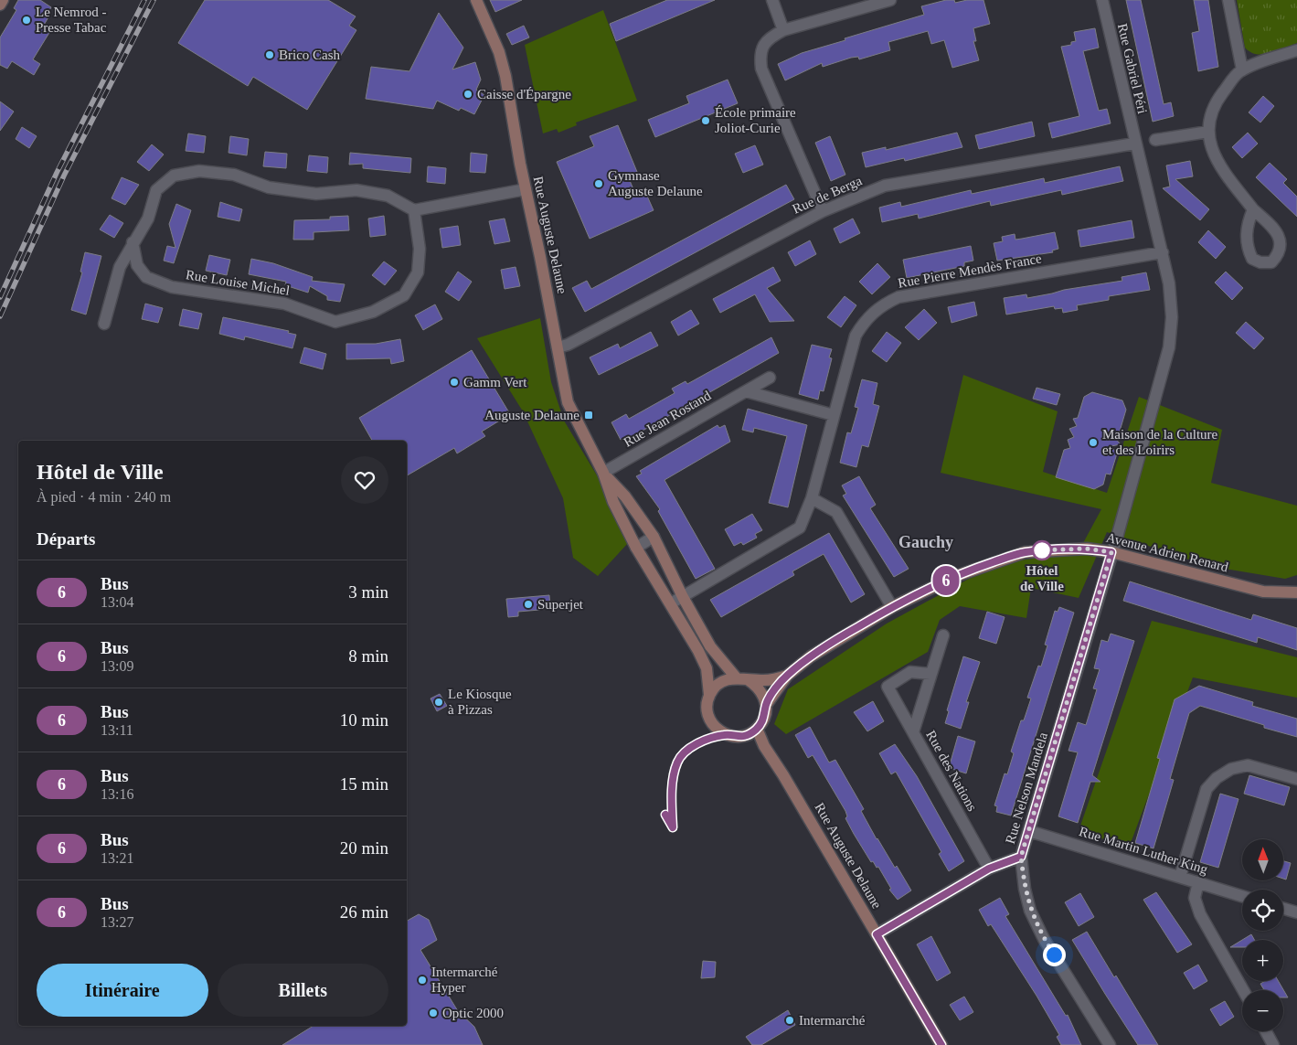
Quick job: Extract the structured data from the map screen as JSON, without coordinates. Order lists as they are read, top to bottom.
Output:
{
  "streets": {
    "street": [
      "Rue Gabriel Péri",
      "Rue de Berga",
      "Rue Auguste Delaune",
      "Rue Pierre Mendès France",
      "Rue Louise Michel",
      "Rue Jean Rostand",
      "Avenue Adrien Renard",
      "Rue des Nations",
      "Rue Nelson Mandela",
      "Rue Martin Luther King"
    ]
  },
  "crossings": [
    ["Rue Gabriel Péri", "Rue de Berga"],
    ["Rue Gabriel Péri", "Rue Pierre Mendès France"],
    ["Rue Gabriel Péri", "Rue Nelson Mandela"],
    ["Rue de Berga", "Rue Auguste Delaune"],
    ["Rue Auguste Delaune", "Rue Pierre Mendès France"],
    ["Rue Auguste Delaune", "Rue Jean Rostand"],
    ["Rue Auguste Delaune", "Avenue Adrien Renard"],
    ["Rue Pierre Mendès France", "Rue Nelson Mandela"],
    ["Avenue Adrien Renard", "Rue Nelson Mandela"],
    ["Rue Nelson Mandela", "Rue Martin Luther King"]
  ],
  "districts": ["Gauchy"],
  "places": {
    "other": [
      "Le Nemrod - Presse Tabac",
      "Brico Cash",
      "Caisse d'Épargne",
      "École primaire Joliot-Curie",
      "Gymnase Auguste Delaune",
      "Gamm Vert",
      "Maison de la Culture et des Loirirs",
      "Hôtel de Ville",
      "Superjet",
      "Le Kiosque à Pizzas",
      "Intermarché Hyper",
      "Optic 2000",
      "Intermarché"
    ],
    "transit": ["Auguste Delaune"]
  },
  "lines": ["bus line 6"],
  "north": "top",
  "page": {
    "on_map": "6",
    "heading": [
      ["Hôtel de Ville", "À pied · 4 min · 240 m"],
      "Départs"
    ],
    "list": [
      {
        "mark": "6",
        "name": "Bus",
        "note": "13:04",
        "value": "3 min"
      },
      {
        "mark": "6",
        "name": "Bus",
        "note": "13:09",
        "value": "8 min"
      },
      {
        "mark": "6",
        "name": "Bus",
        "note": "13:11",
        "value": "10 min"
      },
      {
        "mark": "6",
        "name": "Bus",
        "note": "13:16",
        "value": "15 min"
      },
      {
        "mark": "6",
        "name": "Bus",
        "note": "13:21",
        "value": "20 min"
      },
      {
        "mark": "6",
        "name": "Bus",
        "note": "13:27",
        "value": "26 min"
      }
    ],
    "map_buttons": ["+", "−"],
    "buttons": ["Itinéraire", "Billets"]
  }
}
